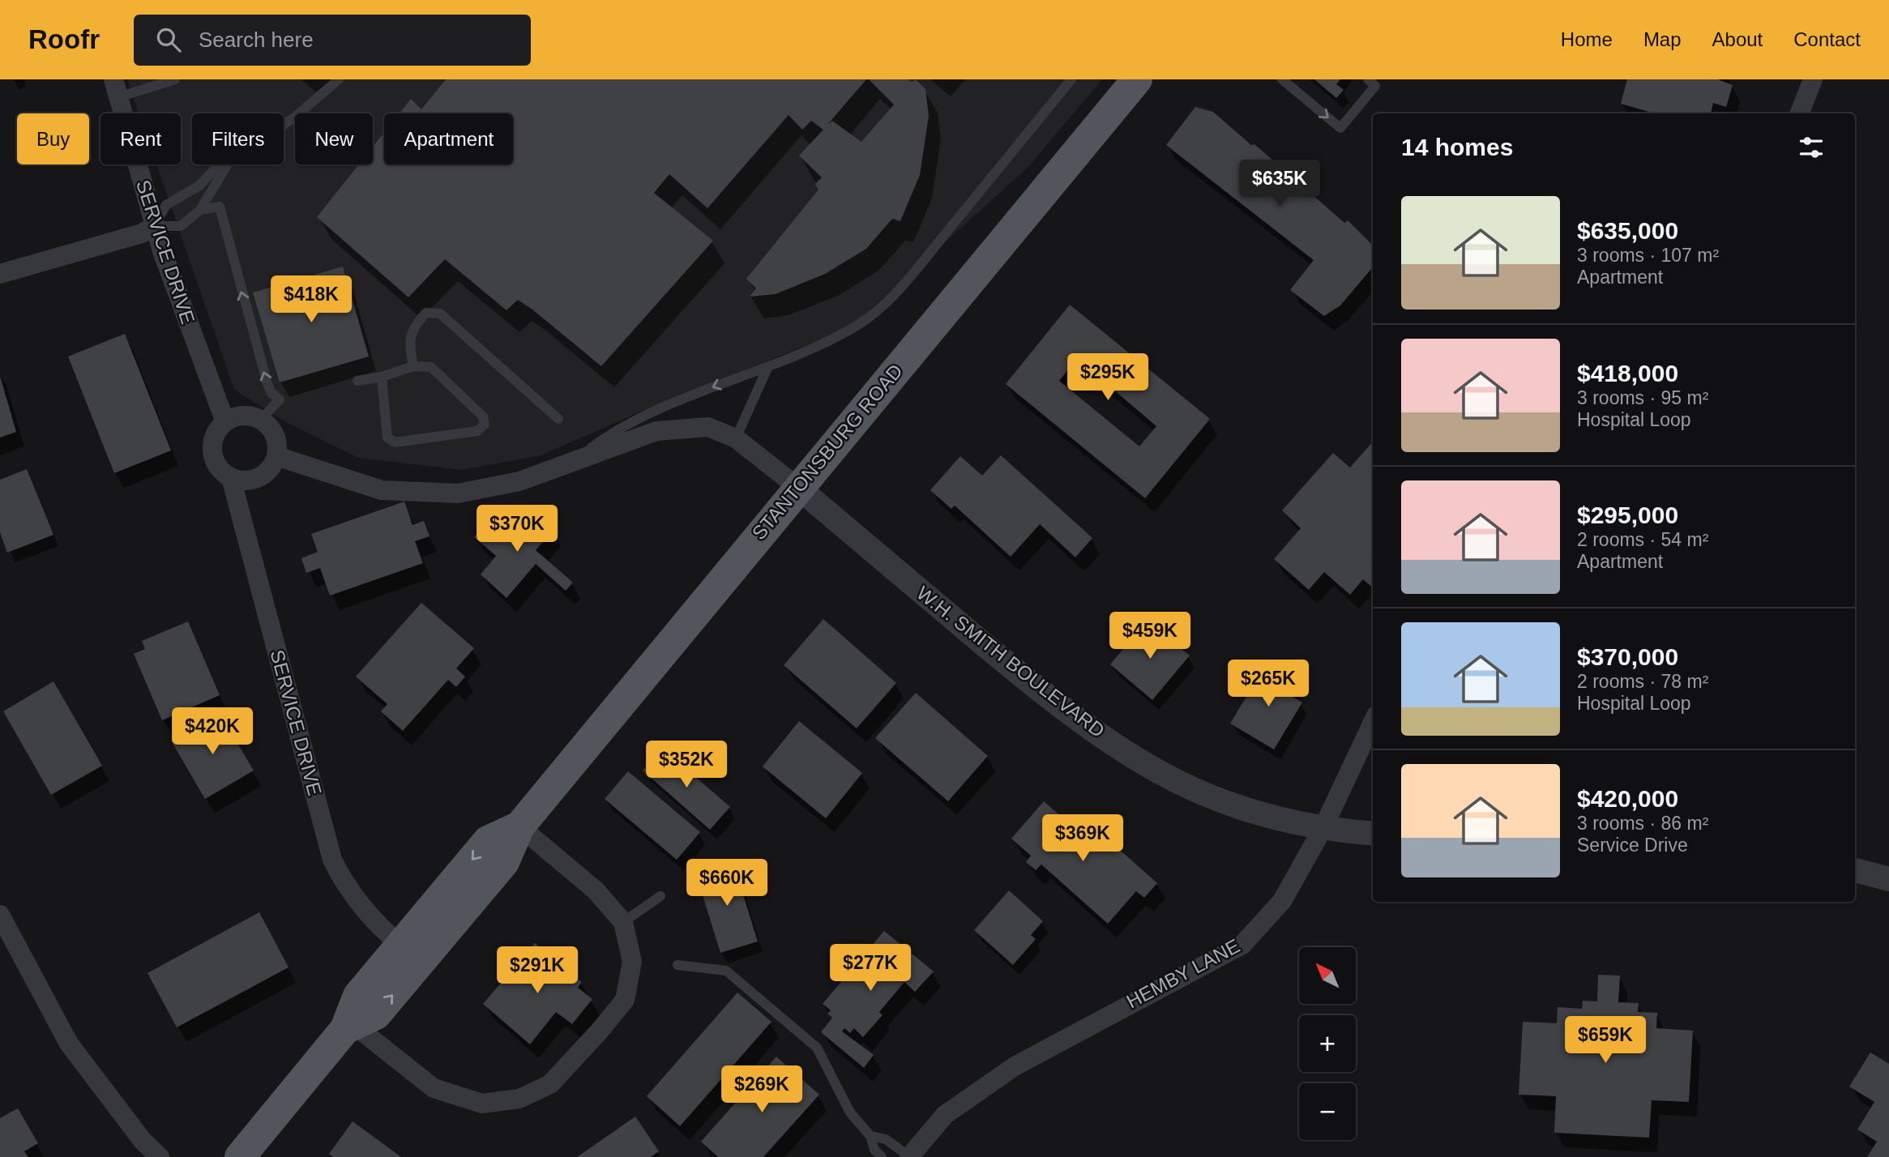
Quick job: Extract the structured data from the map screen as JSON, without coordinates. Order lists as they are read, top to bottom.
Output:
{
  "streets": {
    "main road": ["STANTONSBURG ROAD"],
    "street": ["SERVICE DRIVE", "W.H. SMITH BOULEVARD", "HEMBY LANE"]
  },
  "crossings": [
    ["SERVICE DRIVE", "STANTONSBURG ROAD"],
    ["STANTONSBURG ROAD", "W.H. SMITH BOULEVARD"],
    ["W.H. SMITH BOULEVARD", "HEMBY LANE"]
  ],
  "north": "top left",
  "page": {
    "header": "Roofr",
    "search": "Search here",
    "nav": [
      "Home",
      "Map",
      "About",
      "Contact"
    ],
    "chip": [
      "Buy",
      "Rent",
      "Filters",
      "New",
      "Apartment"
    ],
    "heading": "14 homes",
    "price": [
      "$635K",
      "$418K",
      "$295K",
      "$370K",
      "$459K",
      "$265K",
      "$420K",
      "$352K",
      "$369K",
      "$660K",
      "$277K",
      "$291K",
      "$659K",
      "$269K"
    ],
    "list": [
      {
        "name": "$635,000",
        "note": "3 rooms · 107 m² · Apartment"
      },
      {
        "name": "$418,000",
        "note": "3 rooms · 95 m² · Hospital Loop"
      },
      {
        "name": "$295,000",
        "note": "2 rooms · 54 m² · Apartment"
      },
      {
        "name": "$370,000",
        "note": "2 rooms · 78 m² · Hospital Loop"
      },
      {
        "name": "$420,000",
        "note": "3 rooms · 86 m² · Service Drive"
      }
    ],
    "map_buttons": ["+", "−"]
  }
}
